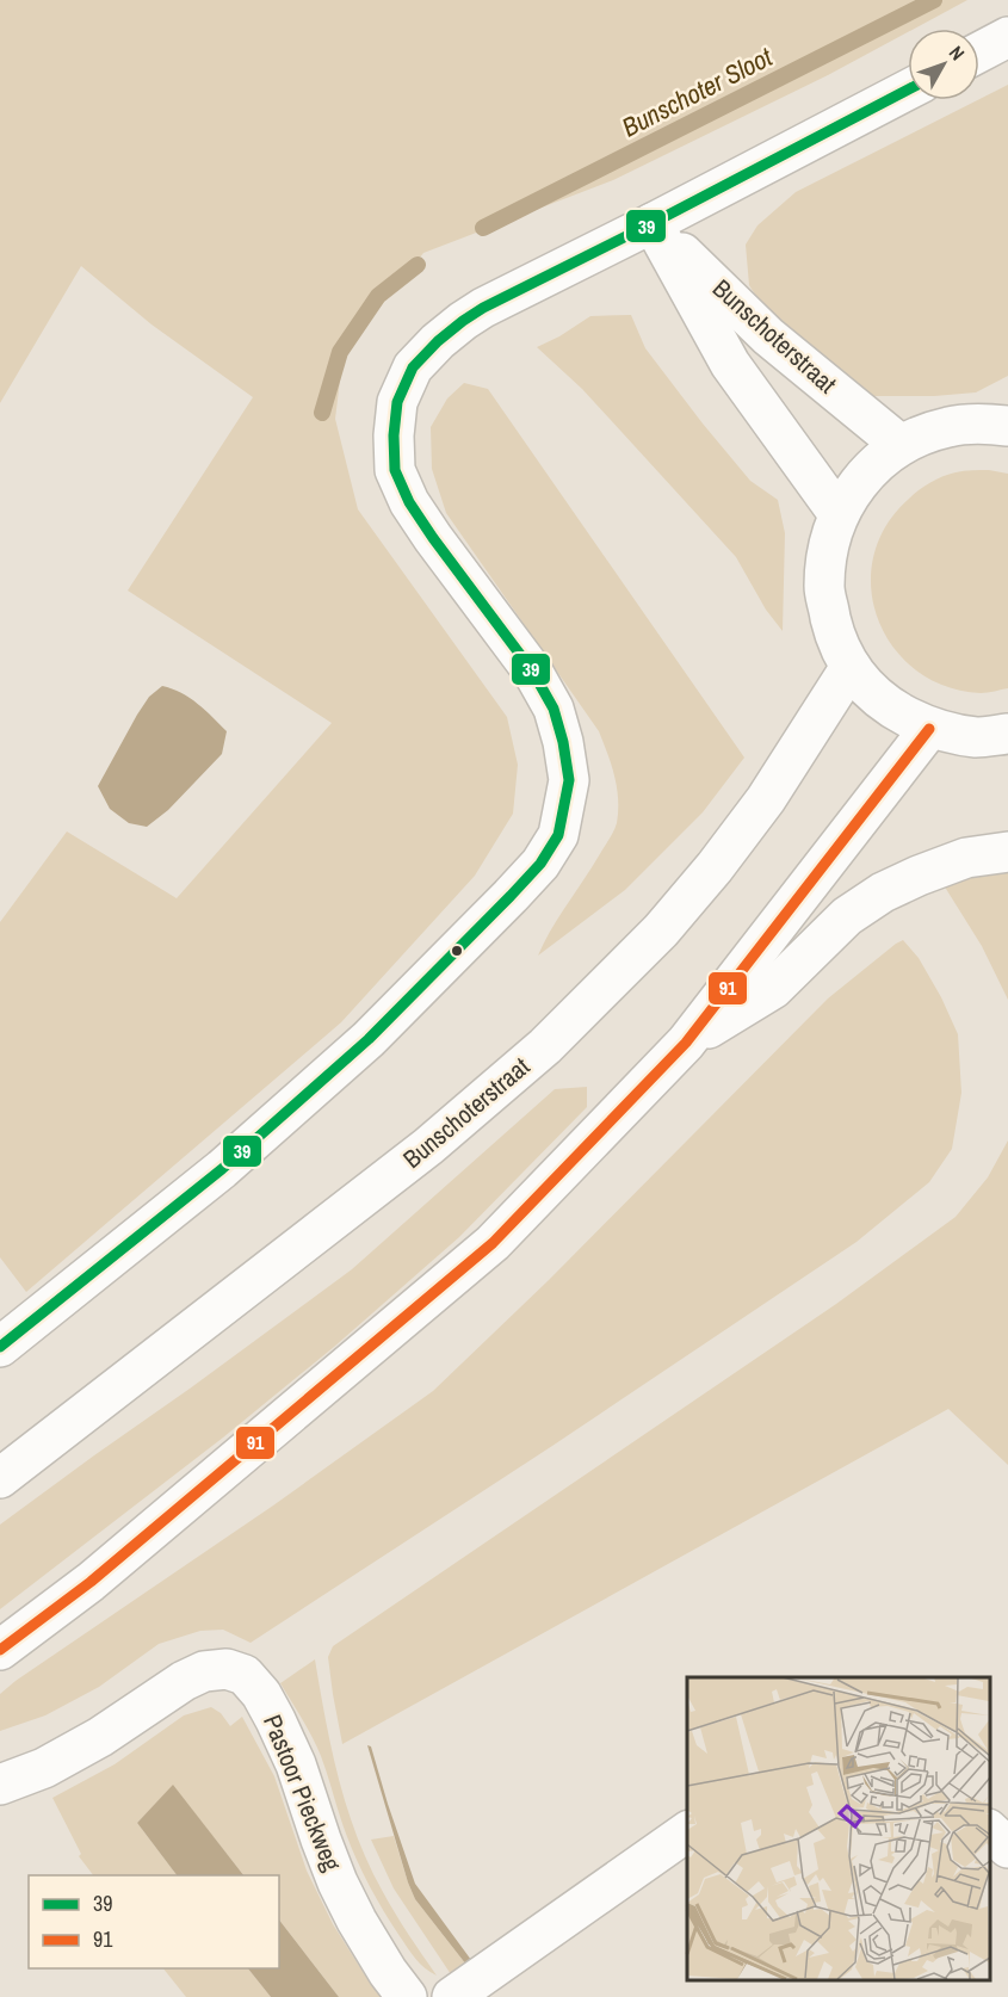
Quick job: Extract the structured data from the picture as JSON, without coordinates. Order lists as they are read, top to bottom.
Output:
{
  "streets": {
    "street": ["Bunschoterstraat", "Pastoor Pieckweg"]
  },
  "water": ["Bunschoter Sloot"],
  "lines": ["transit line 39", "transit line 91"],
  "legend": ["39", "91"],
  "north": "top right"
}
